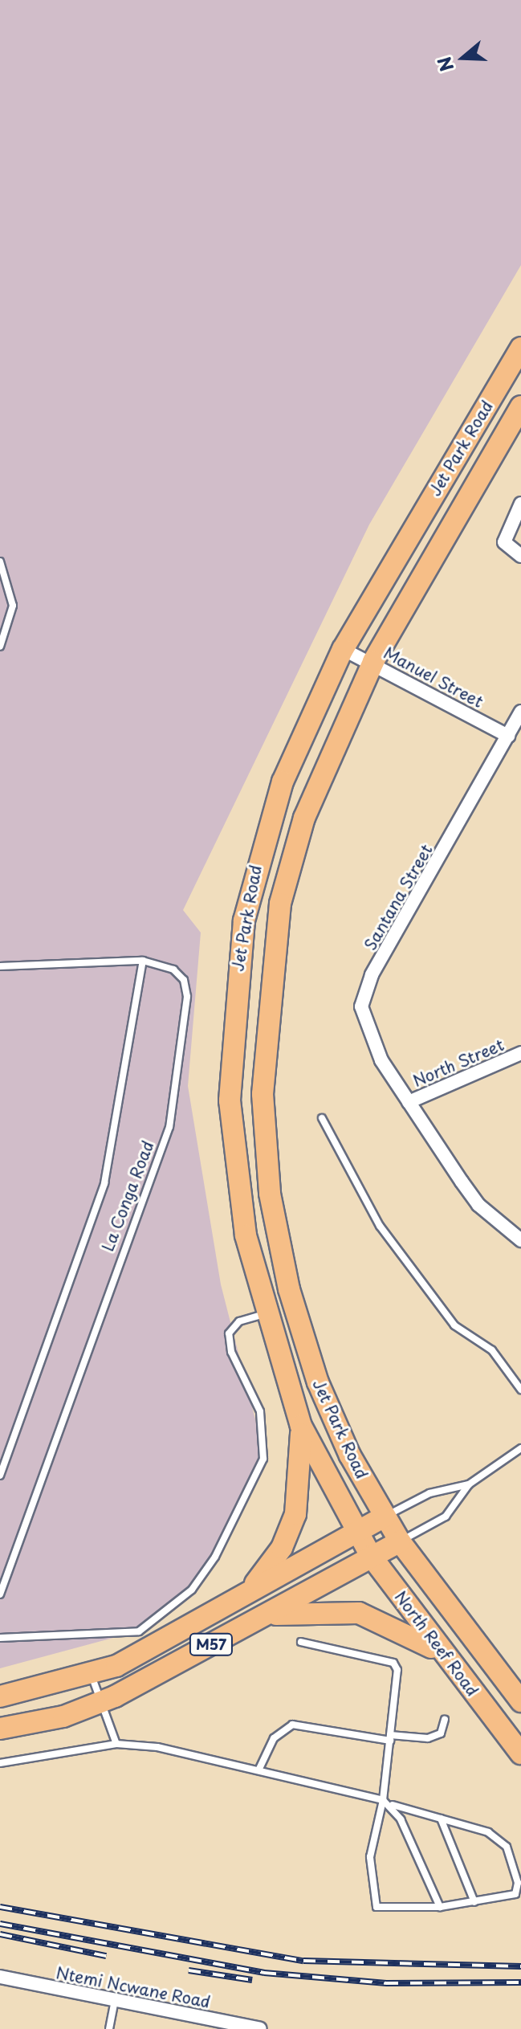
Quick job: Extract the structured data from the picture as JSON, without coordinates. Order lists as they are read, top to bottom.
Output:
{
  "streets": {
    "main road": ["Jet Park Road", "North Reef Road", "M57"],
    "street": [
      "Manuel Street",
      "Santana Street",
      "North Street",
      "Ntemi Ncwane Road"
    ],
    "lane": ["La Conga Road"]
  },
  "crossings": [
    ["Jet Park Road", "Manuel Street"],
    ["Jet Park Road", "North Reef Road"],
    ["Jet Park Road", "M57"],
    ["Manuel Street", "Santana Street"],
    ["Santana Street", "North Street"],
    ["North Reef Road", "M57"]
  ],
  "north": "left"
}
